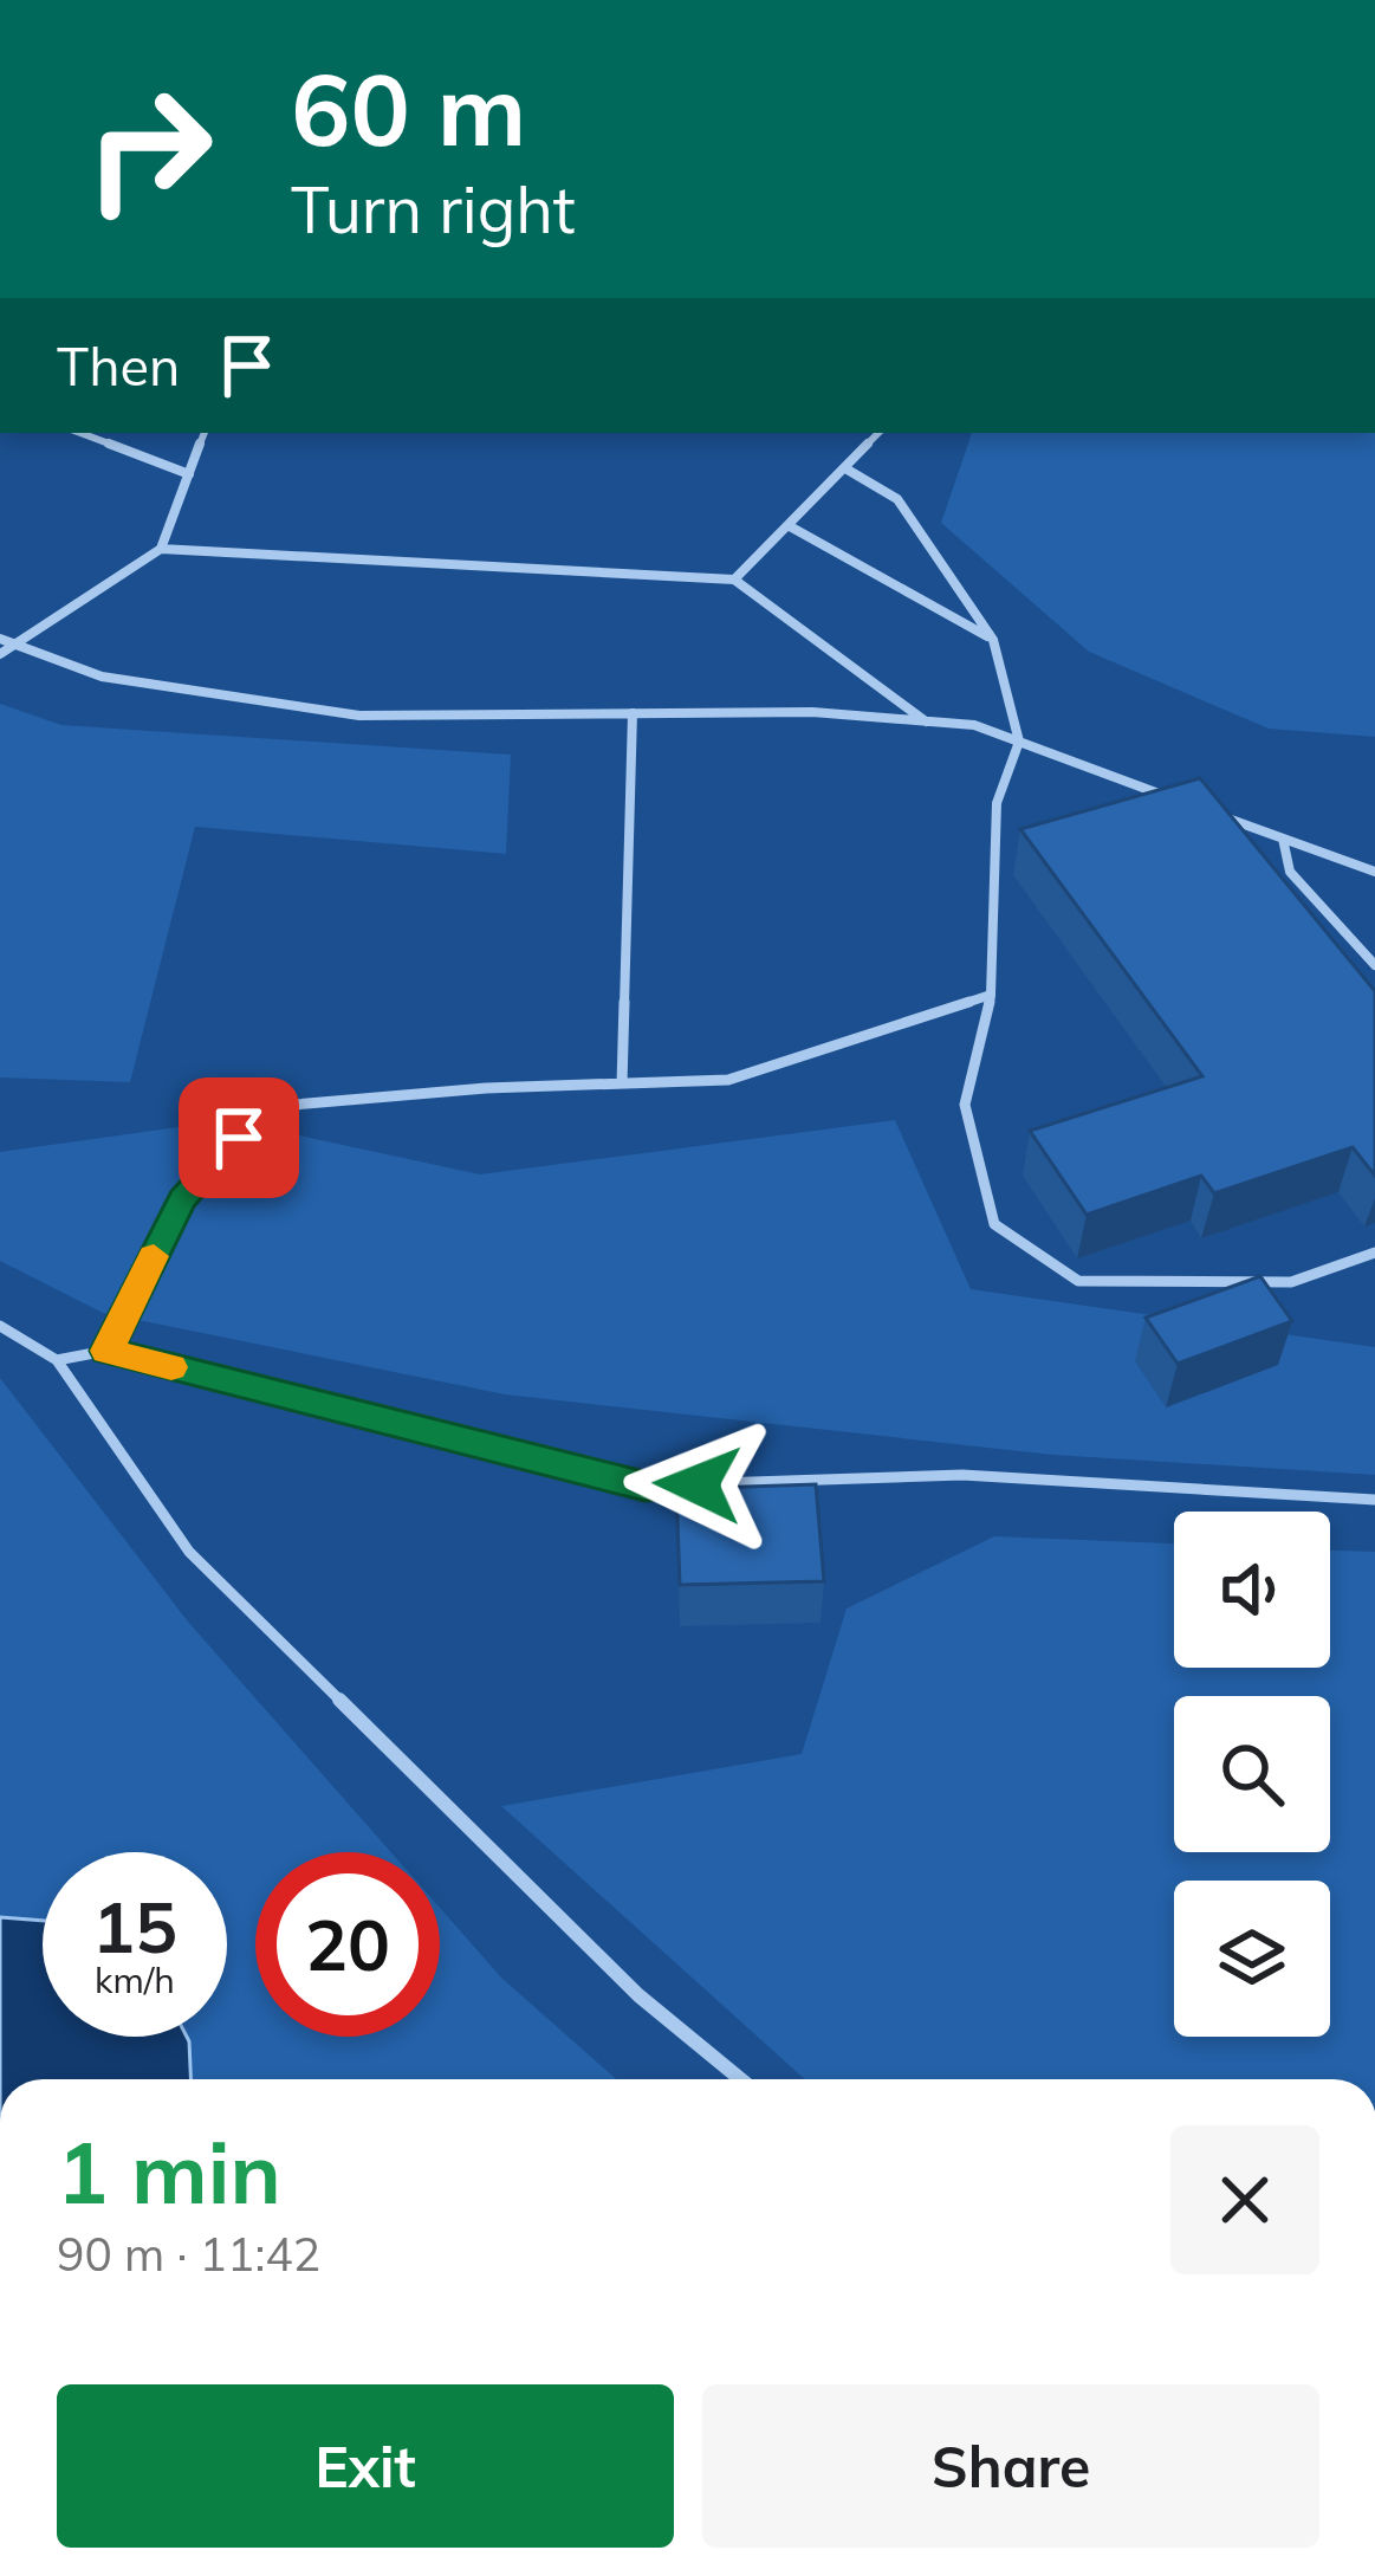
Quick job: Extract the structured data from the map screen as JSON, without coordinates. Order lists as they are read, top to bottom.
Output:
{
  "page": {
    "turn": ["60 m", "Turn right"],
    "then": "Then",
    "speed": "15 km/h",
    "limit": "20",
    "heading": ["1 min", "90 m · 11:42"],
    "buttons": ["Exit", "Share"]
  }
}
